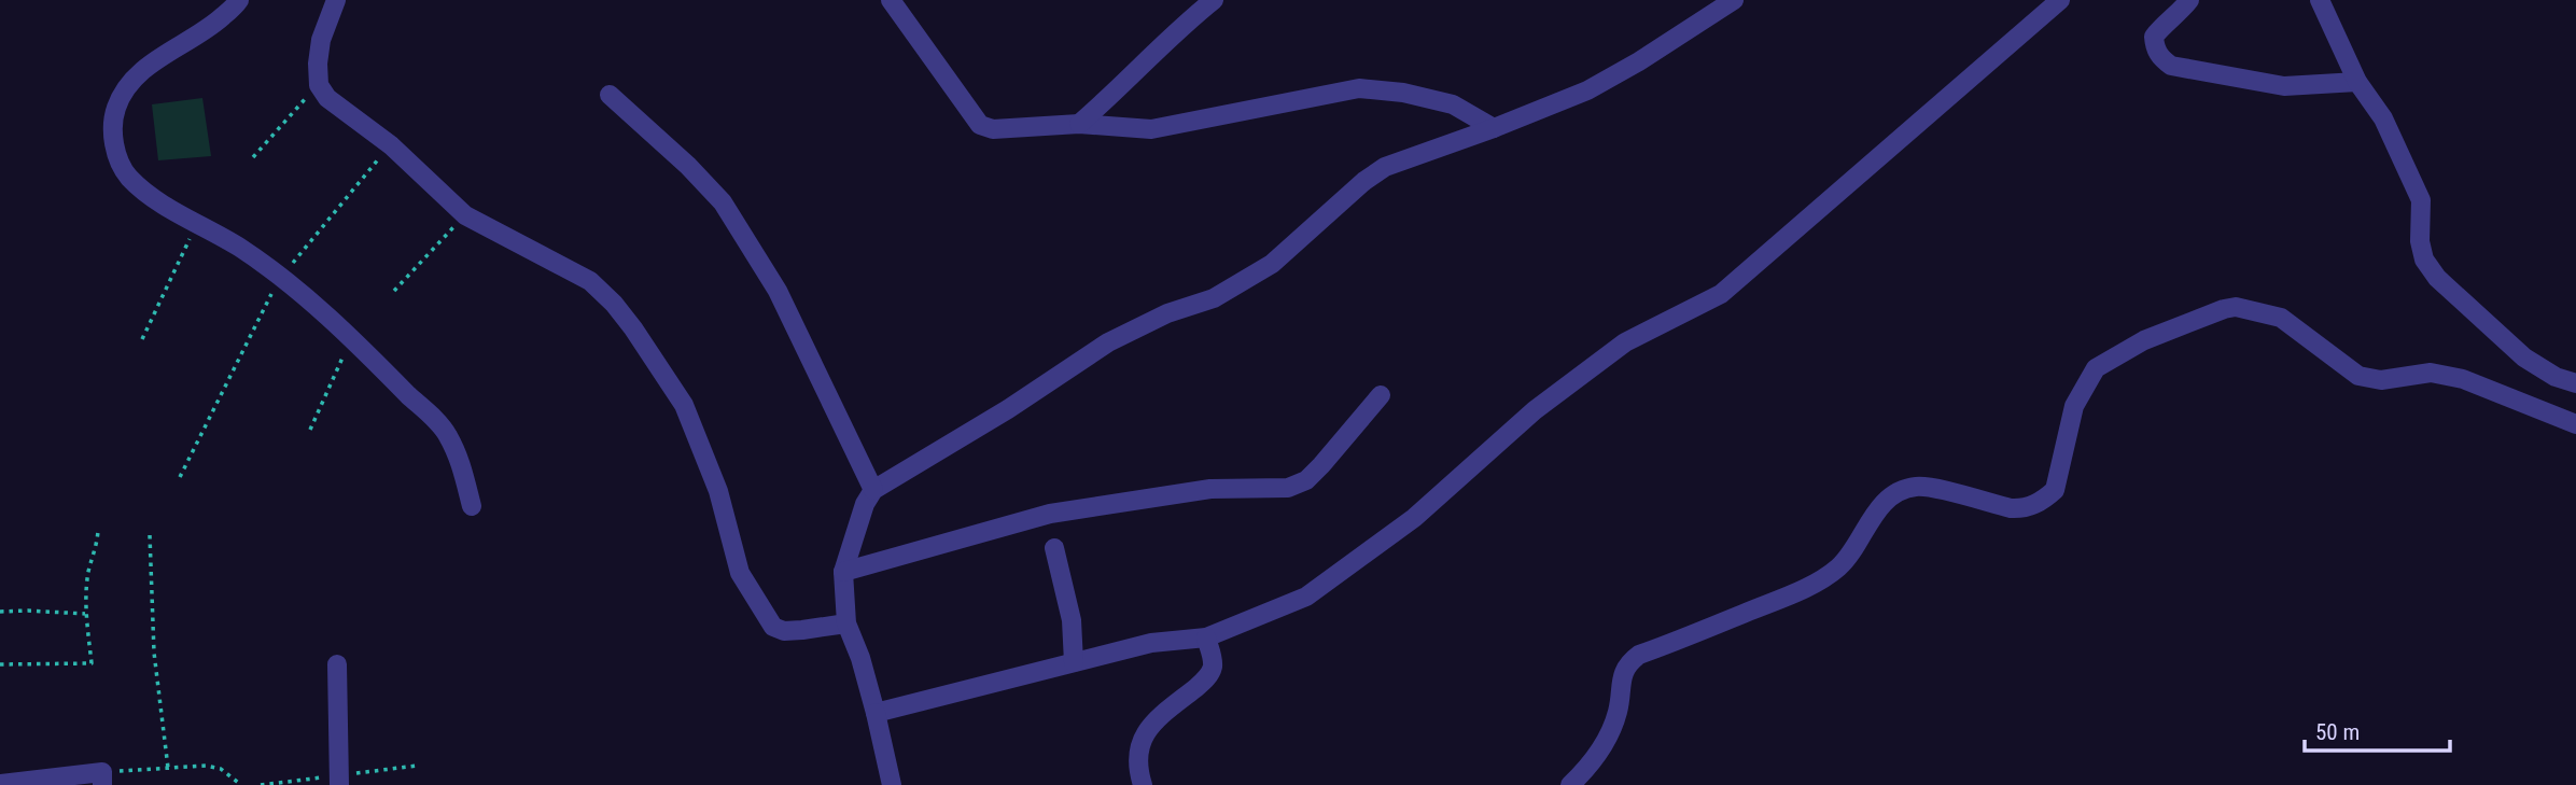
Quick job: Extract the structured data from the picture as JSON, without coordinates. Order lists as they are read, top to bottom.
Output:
{
  "scale_bar": "50 m"
}
